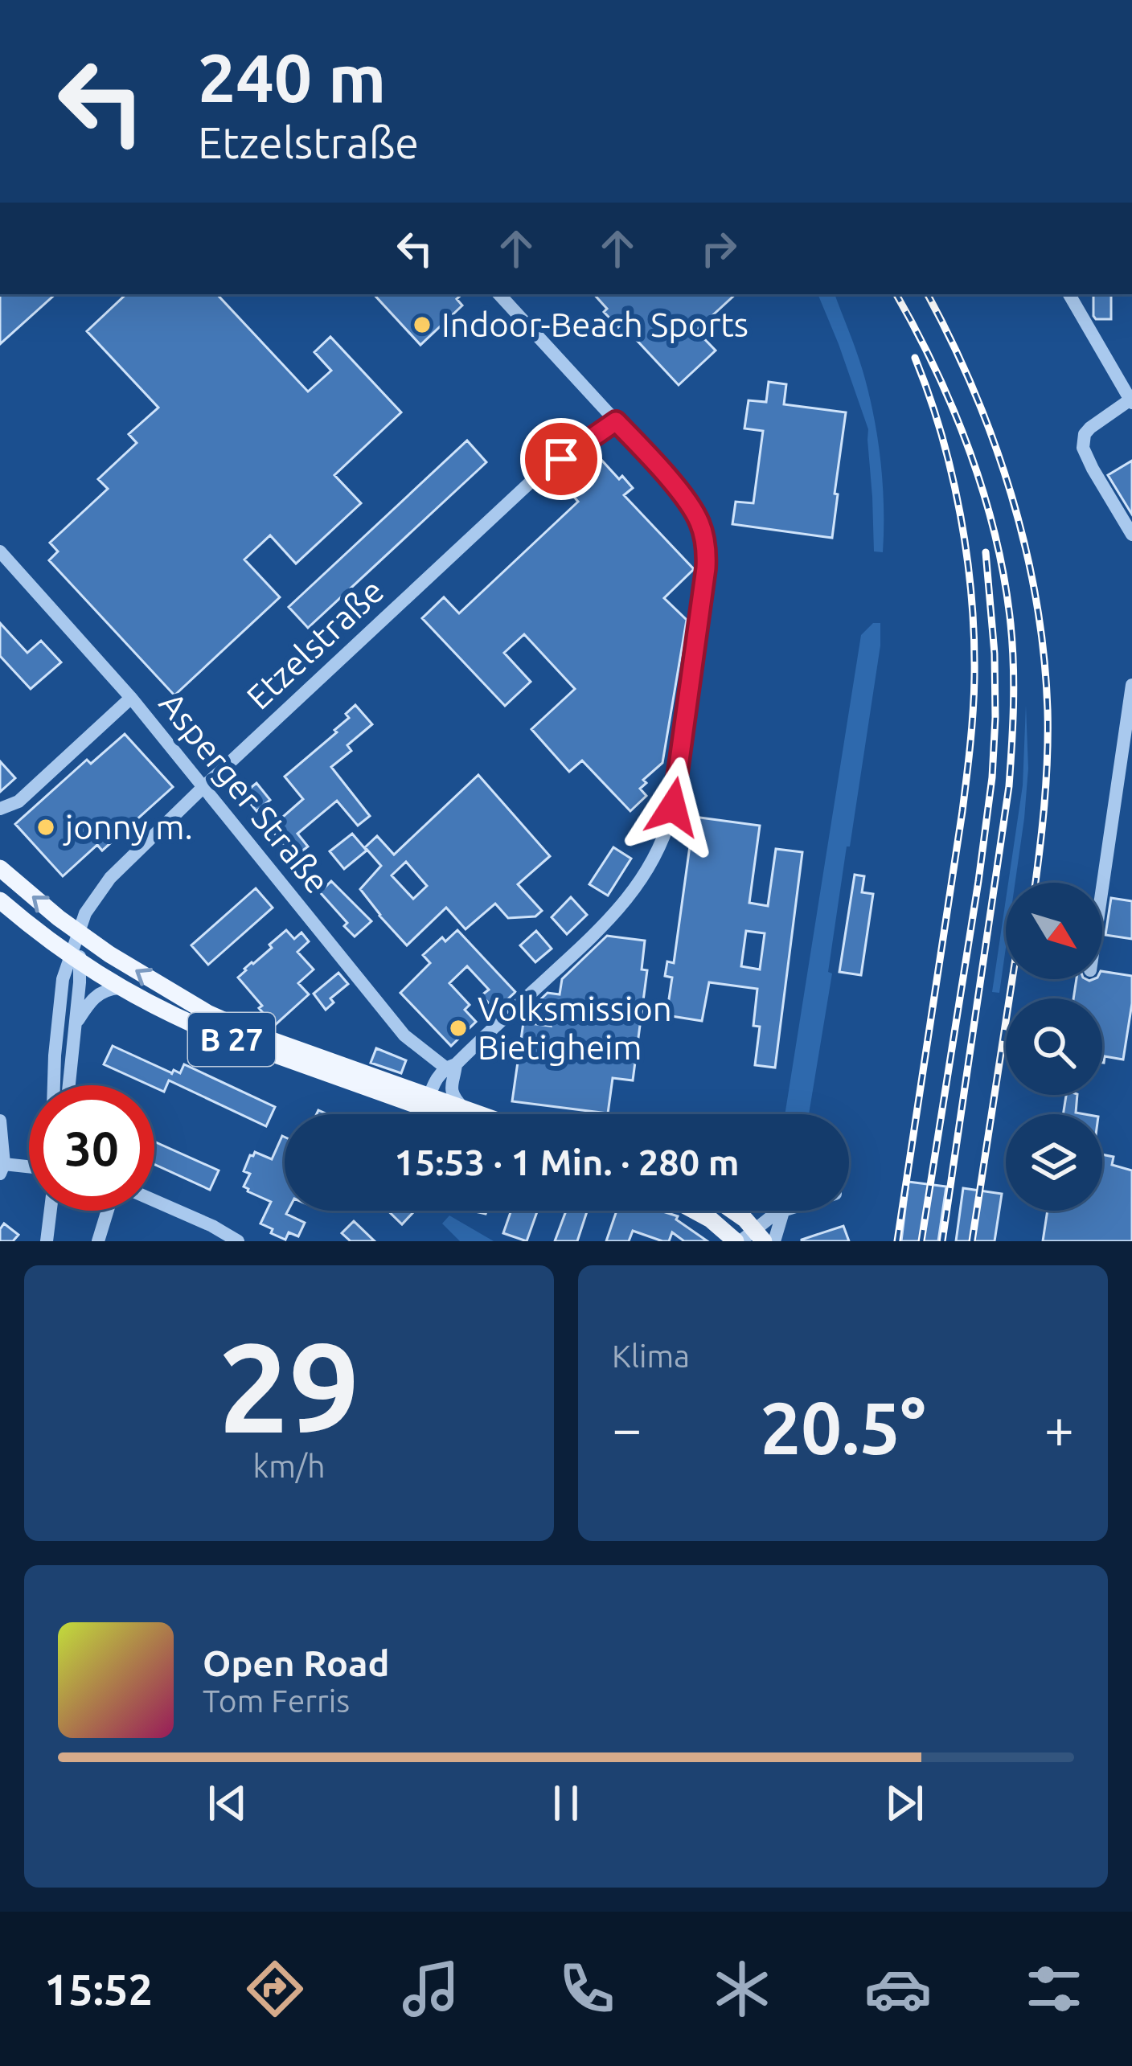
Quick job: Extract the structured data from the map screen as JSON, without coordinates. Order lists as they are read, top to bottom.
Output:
{
  "streets": {
    "main road": ["B 27"],
    "street": ["Etzelstraße", "Asperger Straße"]
  },
  "crossings": [
    ["Etzelstraße", "Asperger Straße"],
    ["Etzelstraße", "B 27"]
  ],
  "places": ["Indoor-Beach Sports", "jonny m.", "Volksmission Bietigheim"],
  "north": "bottom right",
  "page": {
    "turn": ["240 m", "Etzelstraße"],
    "limit": "30",
    "trip": "15:53 · 1 Min. · 280 m",
    "tile": [
      ["29", "km/h"],
      "Klima"
    ],
    "heat": ["−", "20.5°", "+"],
    "song": ["Open Road", "Tom Ferris"],
    "tabs": "15:52"
  }
}
